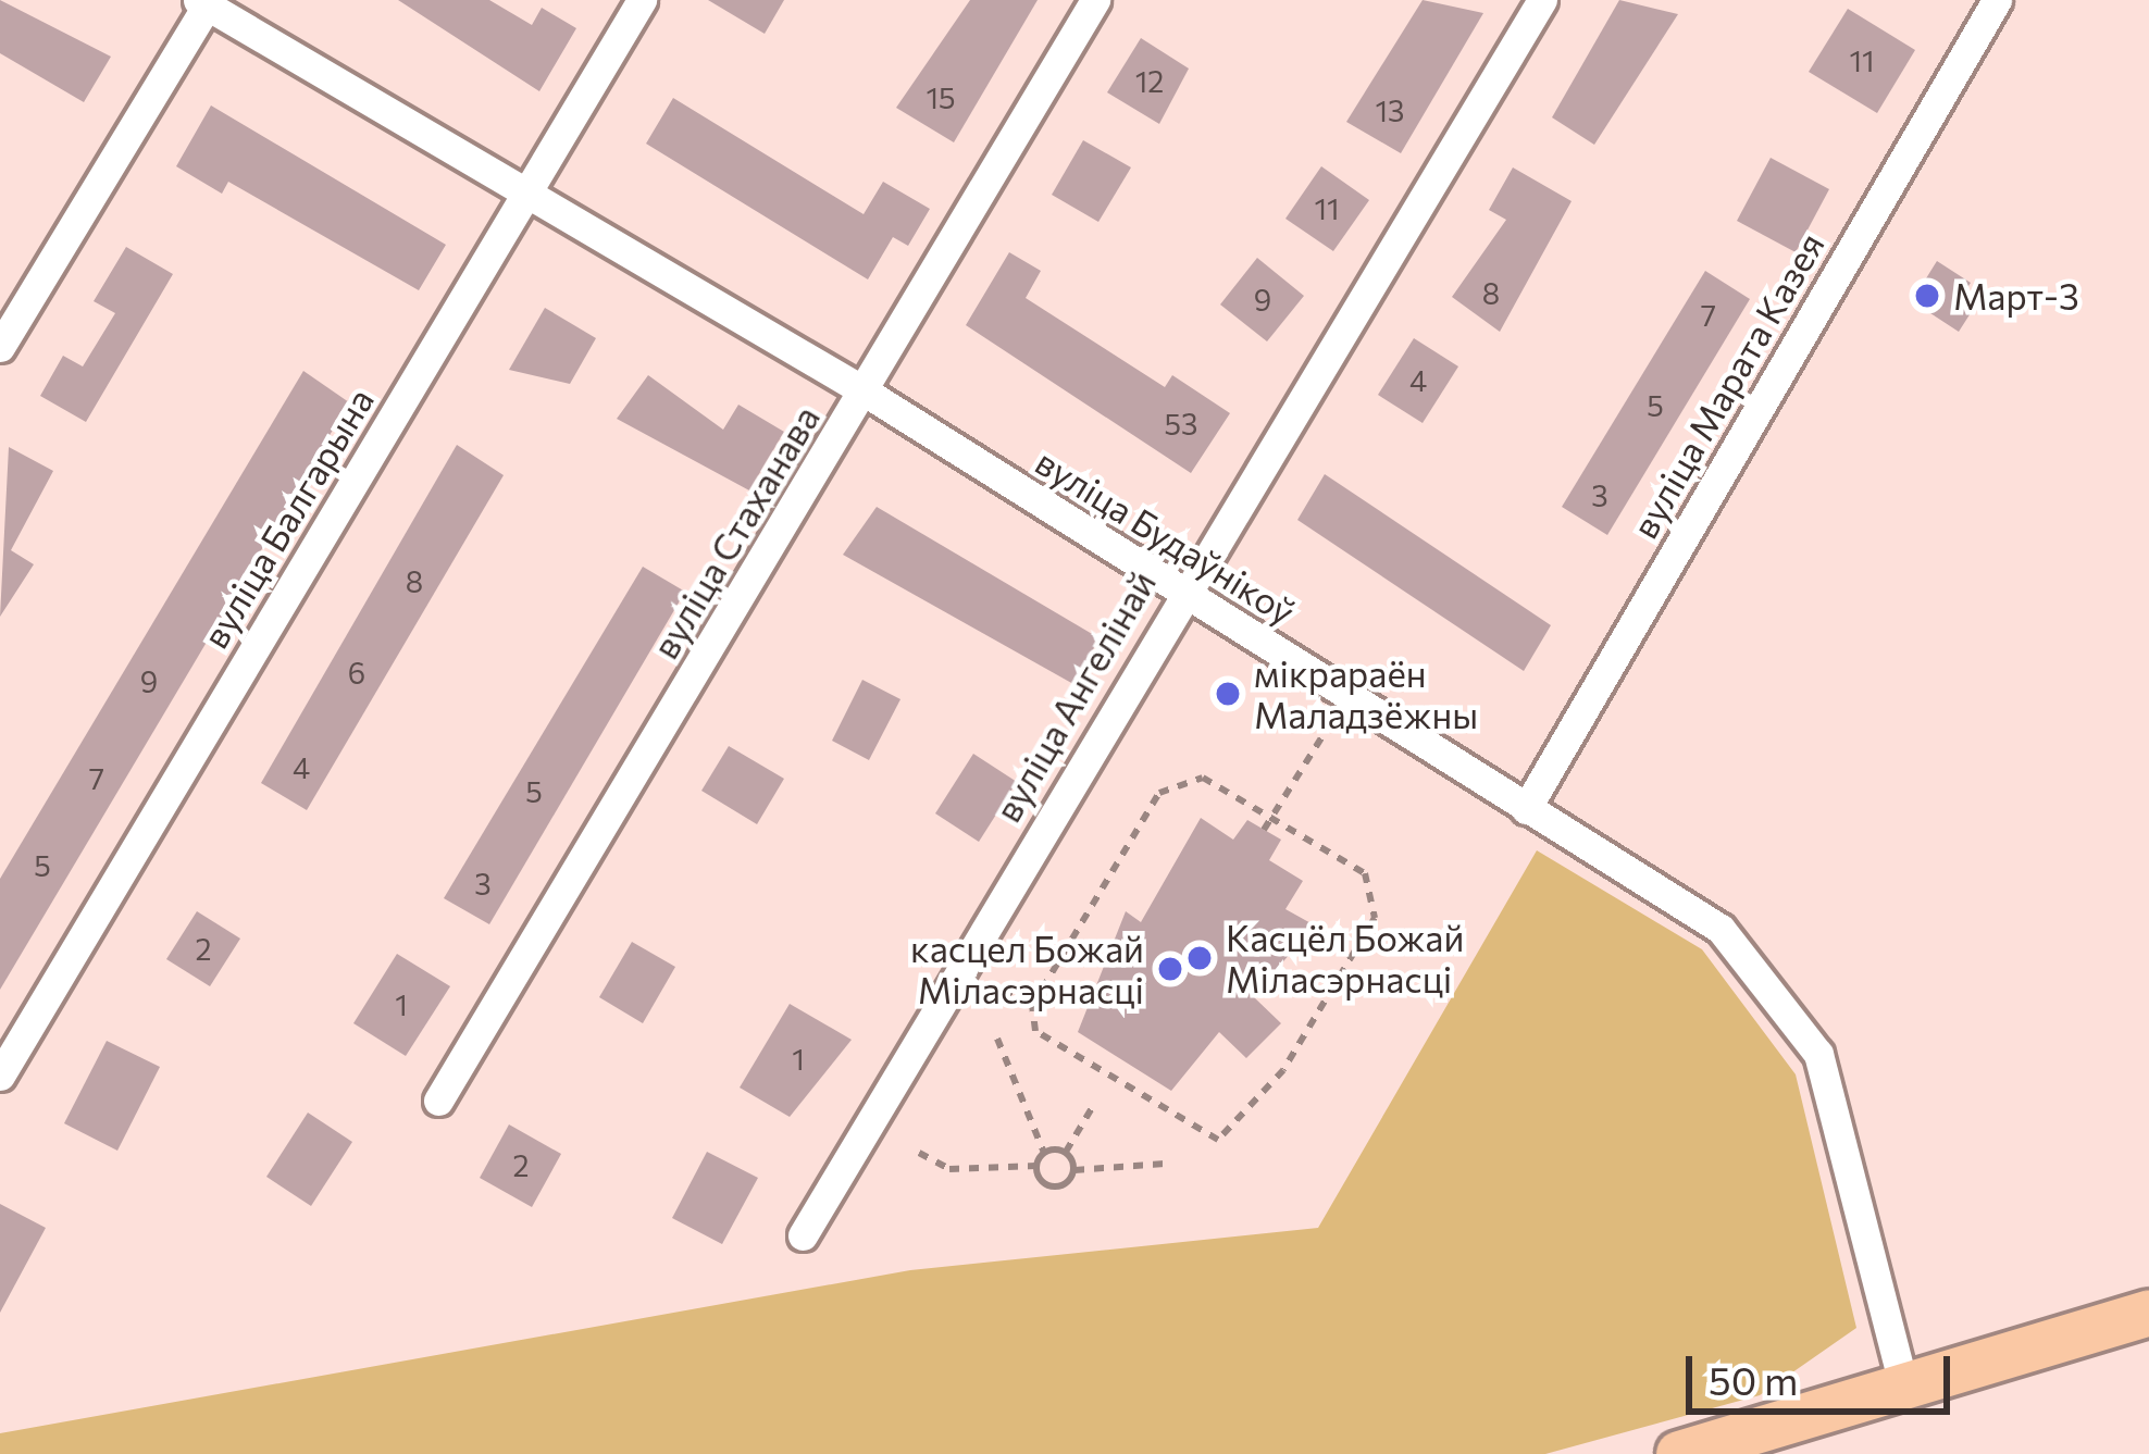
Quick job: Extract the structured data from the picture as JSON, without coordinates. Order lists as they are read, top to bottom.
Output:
{
  "streets": {
    "street": [
      "вуліца Марата Казея",
      "вуліца Балгарына",
      "вуліца Стаханава",
      "вуліца Будаўнікоў",
      "вуліца Ангелінай"
    ]
  },
  "crossings": [
    ["вуліца Марата Казея", "вуліца Будаўнікоў"],
    ["вуліца Балгарына", "вуліца Будаўнікоў"],
    ["вуліца Стаханава", "вуліца Будаўнікоў"],
    ["вуліца Будаўнікоў", "вуліца Ангелінай"]
  ],
  "places": [
    "Март-3",
    "мікрараён Маладзёжны",
    "Касцёл Божай Міласэрнасці",
    "касцел Божай Міласэрнасці"
  ],
  "house_numbers": [
    "11",
    "12",
    "15",
    "13",
    "11",
    "8",
    "9",
    "7",
    "4",
    "5",
    "53",
    "3",
    "8",
    "6",
    "9",
    "4",
    "7",
    "5",
    "5",
    "3",
    "2",
    "1",
    "1",
    "2"
  ],
  "scale_bar": "50 m"
}
